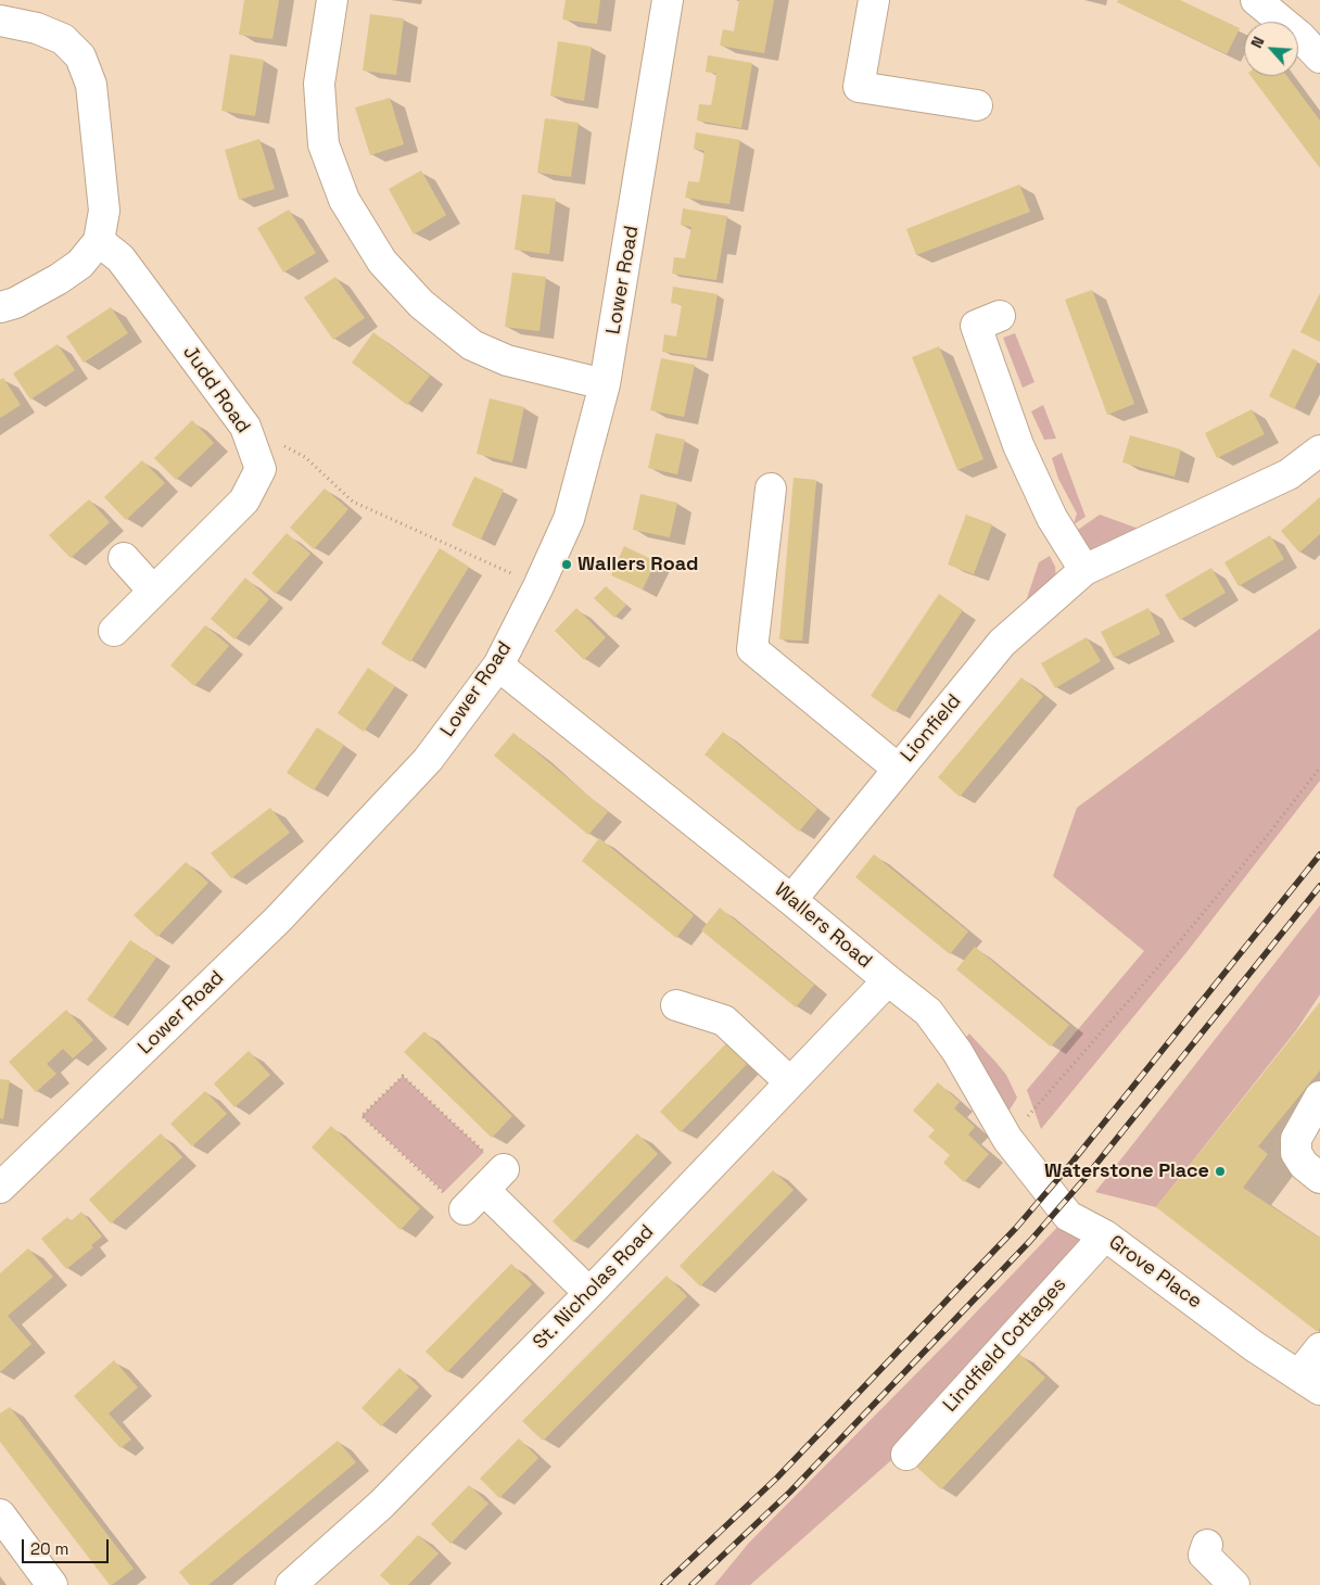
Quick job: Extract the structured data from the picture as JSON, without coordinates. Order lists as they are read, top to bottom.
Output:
{
  "streets": {
    "street": [
      "Lower Road",
      "Judd Road",
      "Lionfield",
      "Wallers Road",
      "Grove Place",
      "St. Nicholas Road",
      "Lindfield Cottages"
    ]
  },
  "crossings": [
    ["Lower Road", "Wallers Road"],
    ["Lionfield", "Wallers Road"],
    ["Wallers Road", "Grove Place"],
    ["Wallers Road", "St. Nicholas Road"],
    ["Grove Place", "Lindfield Cottages"]
  ],
  "places": ["Wallers Road", "Waterstone Place"],
  "scale_bar": "20 m",
  "north": "top left"
}
